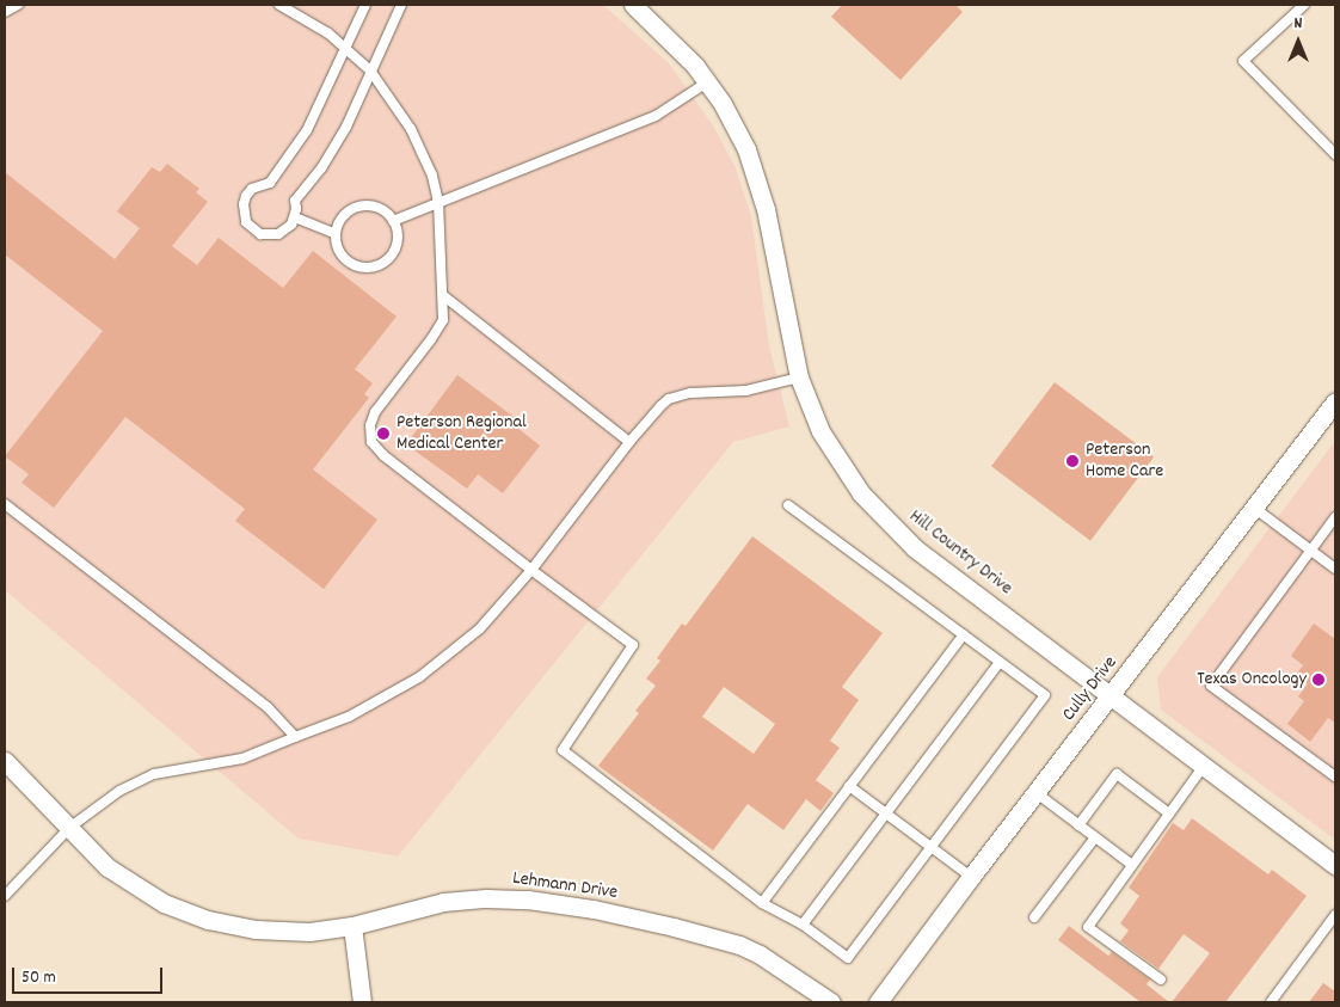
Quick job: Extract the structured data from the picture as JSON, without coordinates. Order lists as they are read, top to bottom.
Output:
{
  "streets": {
    "street": ["Hill Country Drive", "Cully Drive", "Lehmann Drive"]
  },
  "crossings": [
    ["Hill Country Drive", "Cully Drive"]
  ],
  "places": ["Peterson Regional Medical Center", "Peterson Home Care", "Texas Oncology"],
  "scale_bar": "50 m",
  "north": "top"
}
